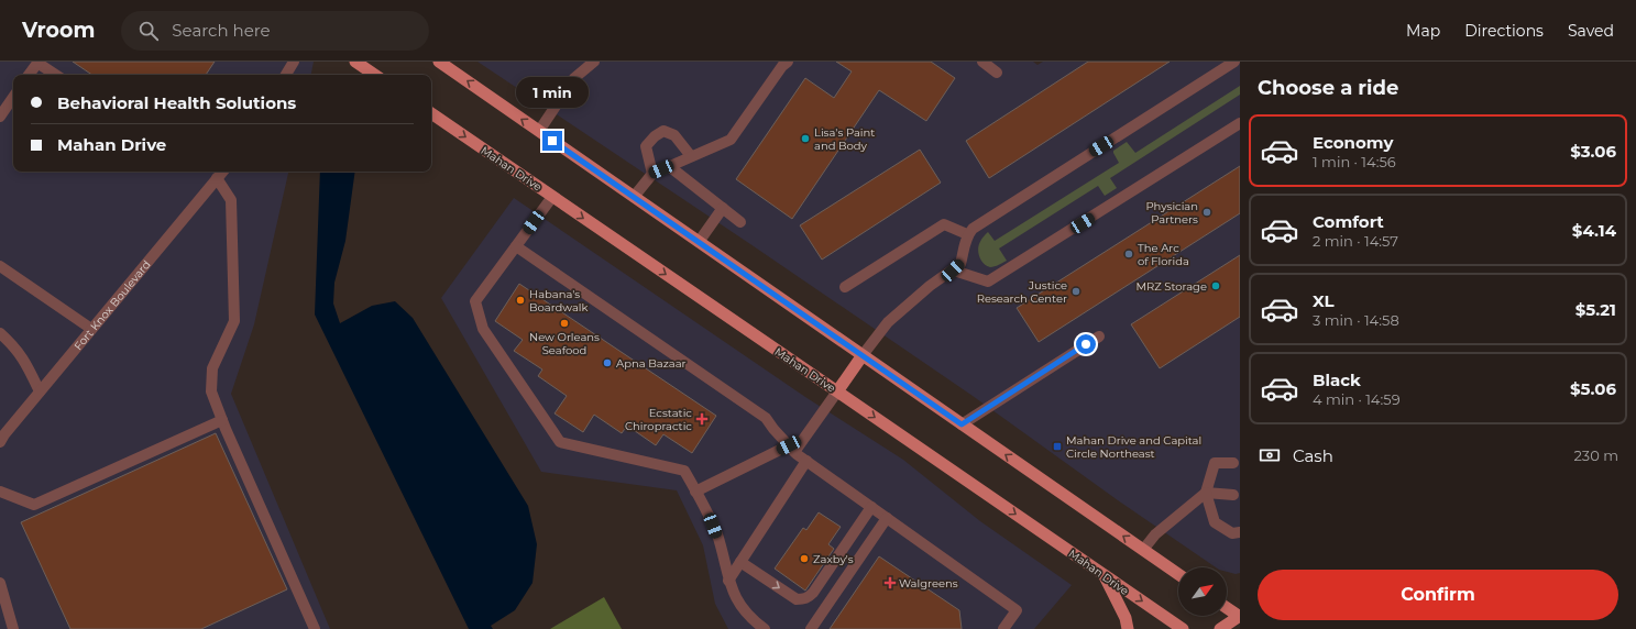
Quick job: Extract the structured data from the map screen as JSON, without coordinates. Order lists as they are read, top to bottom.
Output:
{
  "streets": {
    "main road": ["Mahan Drive"],
    "lane": ["Fort Knox Boulevard"]
  },
  "places": {
    "other": [
      "Lisa's Paint and Body",
      "Physician Partners",
      "The Arc of Florida",
      "MRZ Storage",
      "Justice Research Center",
      "Habana's Boardwalk",
      "New Orleans Seafood",
      "Apna Bazaar",
      "Zaxby's"
    ],
    "health": ["Ecstatic Chiropractic", "Walgreens"],
    "transit": ["Mahan Drive and Capital Circle Northeast"]
  },
  "north": "top right",
  "page": {
    "header": "Vroom",
    "search": "Search here",
    "nav": ["Map", "Directions", "Saved"],
    "heading": "Choose a ride",
    "banner": ["Behavioral Health Solutions", "Mahan Drive"],
    "bubble": "1 min",
    "list": [
      {
        "name": "Economy",
        "note": "1 min · 14:56",
        "value": "$3.06"
      },
      {
        "name": "Comfort",
        "note": "2 min · 14:57",
        "value": "$4.14"
      },
      {
        "name": "XL",
        "note": "3 min · 14:58",
        "value": "$5.21"
      },
      {
        "name": "Black",
        "note": "4 min · 14:59",
        "value": "$5.06"
      }
    ],
    "pay": ["Cash", "230 m"],
    "buttons": "Confirm"
  }
}
